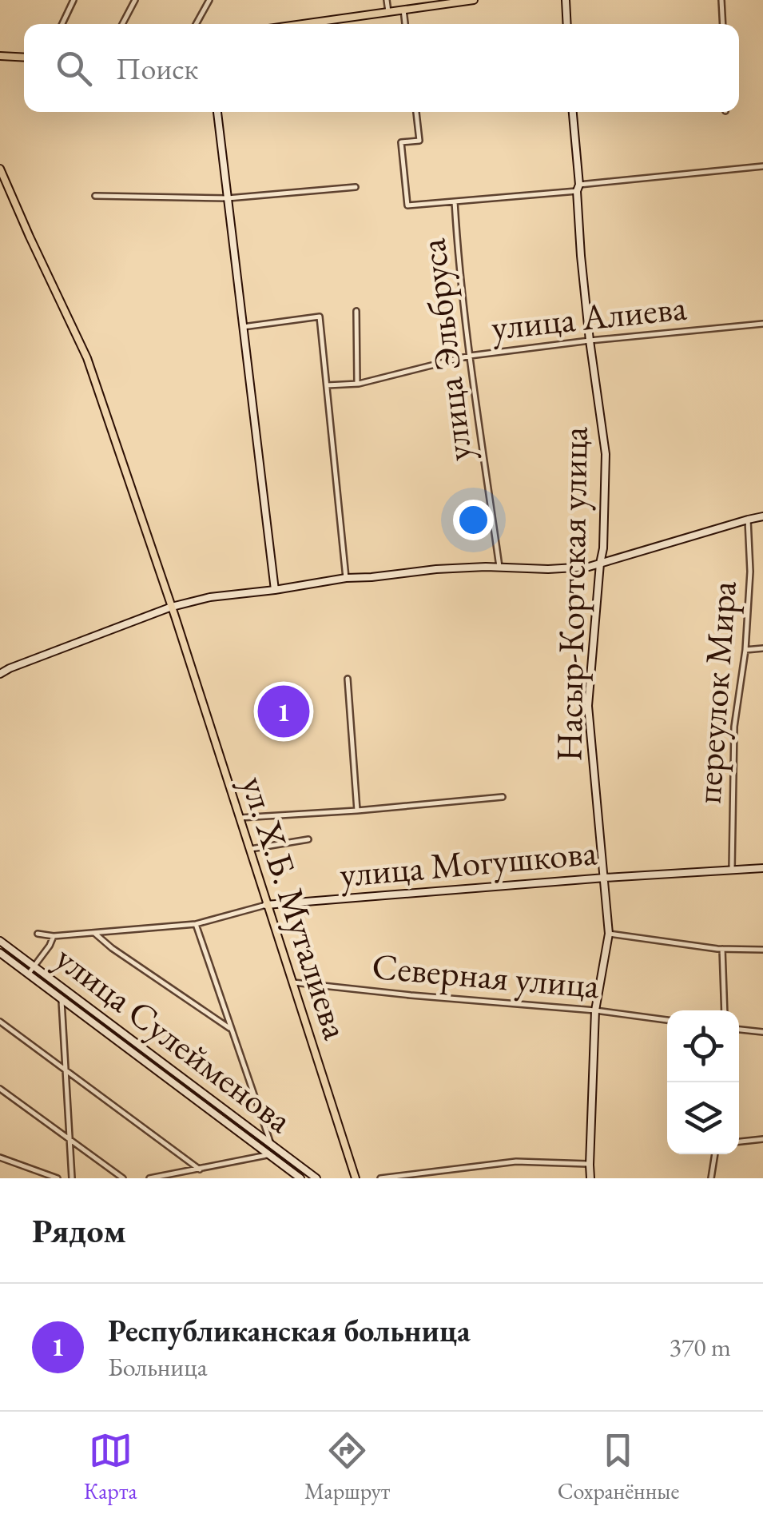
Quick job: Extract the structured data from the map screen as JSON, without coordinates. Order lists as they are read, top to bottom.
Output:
{
  "streets": {
    "main road": ["ул. Х.Б. Муталиева"],
    "street": [
      "улица Алиева",
      "улица Эльбруса",
      "Насыр-Кортская улица",
      "переулок Мира",
      "улица Могушкова",
      "Северная улица",
      "улица Сулейменова"
    ]
  },
  "crossings": [
    ["улица Алиева", "улица Эльбруса"],
    ["улица Алиева", "Насыр-Кортская улица"],
    ["улица Эльбруса", "Насыр-Кортская улица"],
    ["Насыр-Кортская улица", "улица Могушкова"],
    ["Насыр-Кортская улица", "Северная улица"],
    ["переулок Мира", "улица Могушкова"],
    ["улица Могушкова", "ул. Х.Б. Муталиева"],
    ["ул. Х.Б. Муталиева", "Северная улица"]
  ],
  "page": {
    "search": "Поиск",
    "pins": "1",
    "heading": "Рядом",
    "list": [
      {
        "mark": "1",
        "name": "Республиканская больница",
        "note": "Больница",
        "value": "370 m"
      }
    ],
    "nav": ["Карта", "Маршрут", "Сохранённые"]
  }
}
